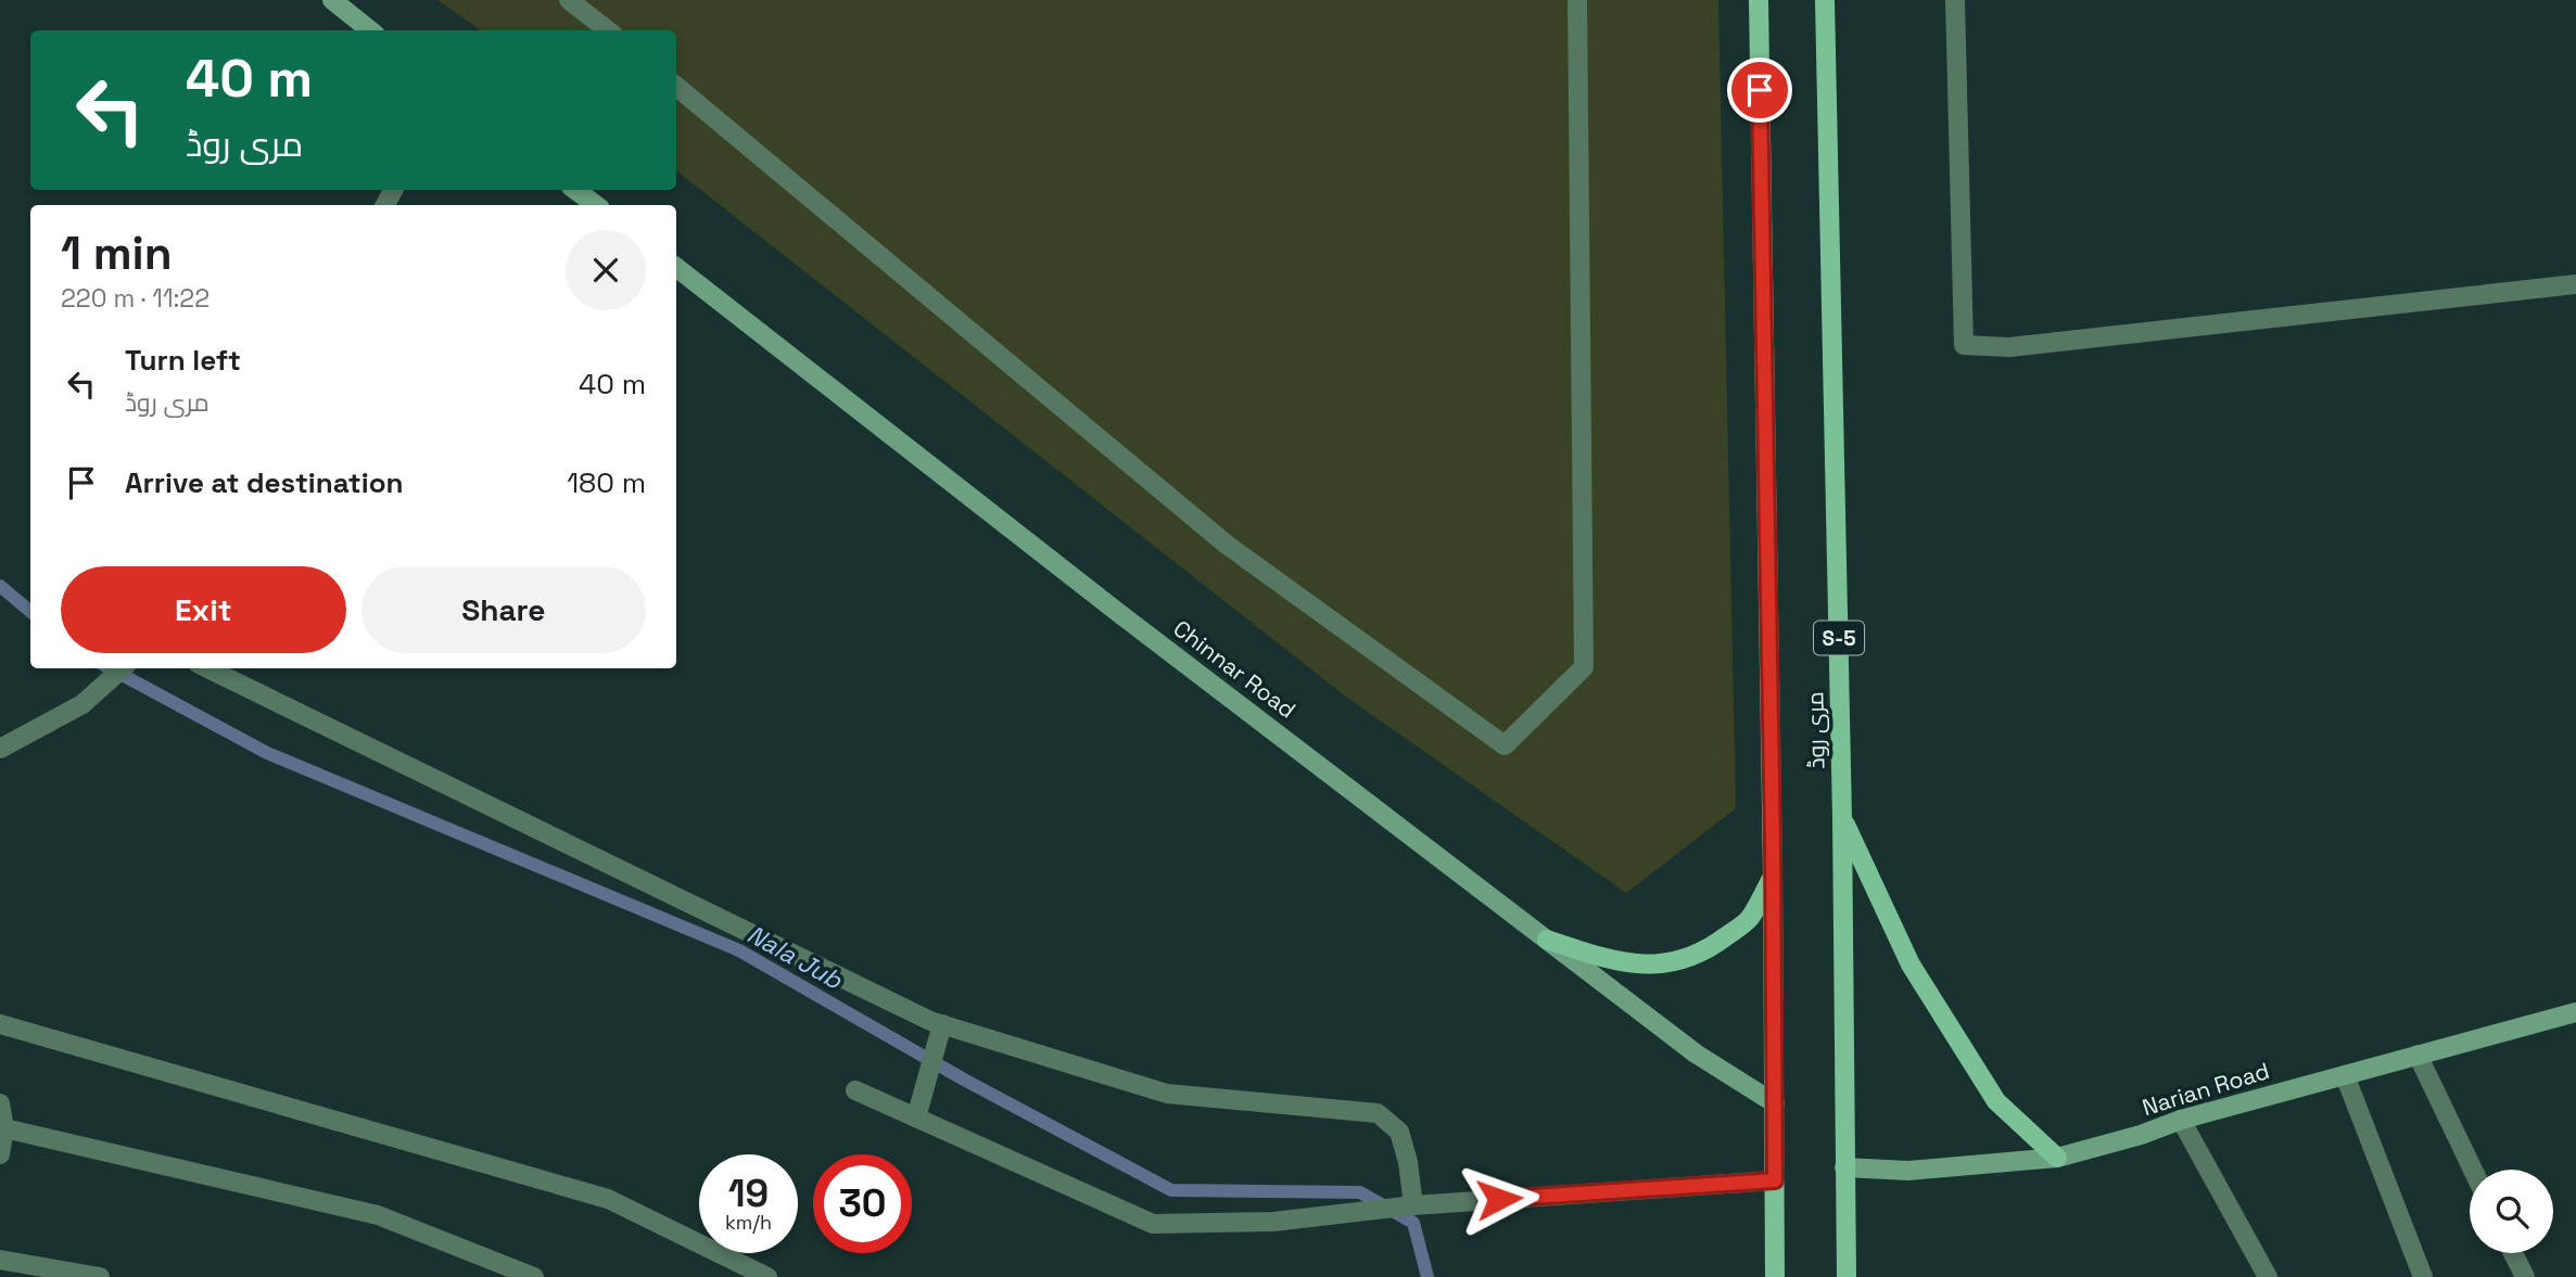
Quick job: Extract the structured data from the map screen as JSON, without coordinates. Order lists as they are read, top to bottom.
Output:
{
  "streets": {
    "main road": [
      "S-5",
      "Chinnar Road",
      "مری روڈ",
      "Narian Road"
    ]
  },
  "crossings": [
    ["Chinnar Road", "مری روڈ"],
    ["مری روڈ", "Narian Road"]
  ],
  "water": ["Nala Jub"],
  "page": {
    "turn": ["40 m", "مری روڈ"],
    "heading": ["1 min", "220 m · 11:22"],
    "list": [
      {
        "name": "Turn left",
        "note": "مری روڈ",
        "value": "40 m"
      },
      {
        "name": "Arrive at destination",
        "value": "180 m"
      }
    ],
    "buttons": ["Exit", "Share"],
    "speed": "19 km/h",
    "limit": "30"
  }
}
